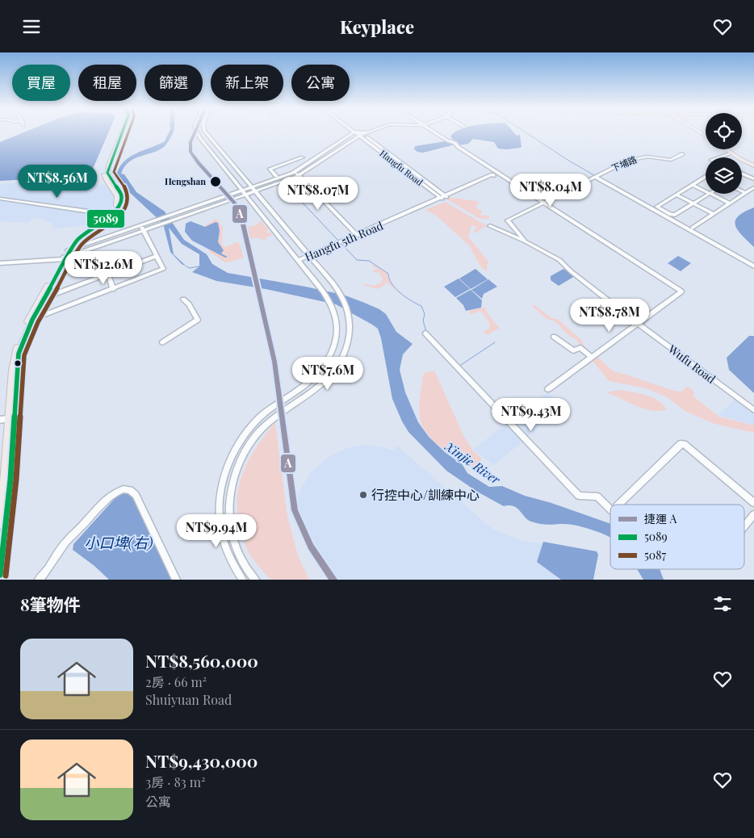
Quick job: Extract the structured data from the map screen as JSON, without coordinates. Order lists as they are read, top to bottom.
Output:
{
  "streets": {
    "street": [
      "下埔路",
      "Hangfu Road",
      "Hangfu 5th Road",
      "Wufu Road"
    ]
  },
  "crossings": [
    ["下埔路", "Wufu Road"],
    ["Hangfu Road", "Hangfu 5th Road"]
  ],
  "water": ["Xinjie River", "小口埤(右)"],
  "places": ["Hengshan", "行控中心/訓練中心"],
  "lines": ["metro line A", "transit line 5089", "transit line 5087"],
  "legend": ["捷運 A", "5089", "5087"],
  "page": {
    "header": "Keyplace",
    "chip": [
      "買屋",
      "租屋",
      "篩選",
      "新上架",
      "公寓"
    ],
    "price": [
      "NT$8.56M",
      "NT$8.04M",
      "NT$8.07M",
      "NT$12.6M",
      "NT$8.78M",
      "NT$7.6M",
      "NT$9.43M",
      "NT$9.94M"
    ],
    "heading": "8筆物件",
    "list": [
      {
        "name": "NT$8,560,000",
        "note": "2房 · 66 m² · Shuiyuan Road"
      },
      {
        "name": "NT$9,430,000",
        "note": "3房 · 83 m² · 公寓"
      }
    ]
  }
}
